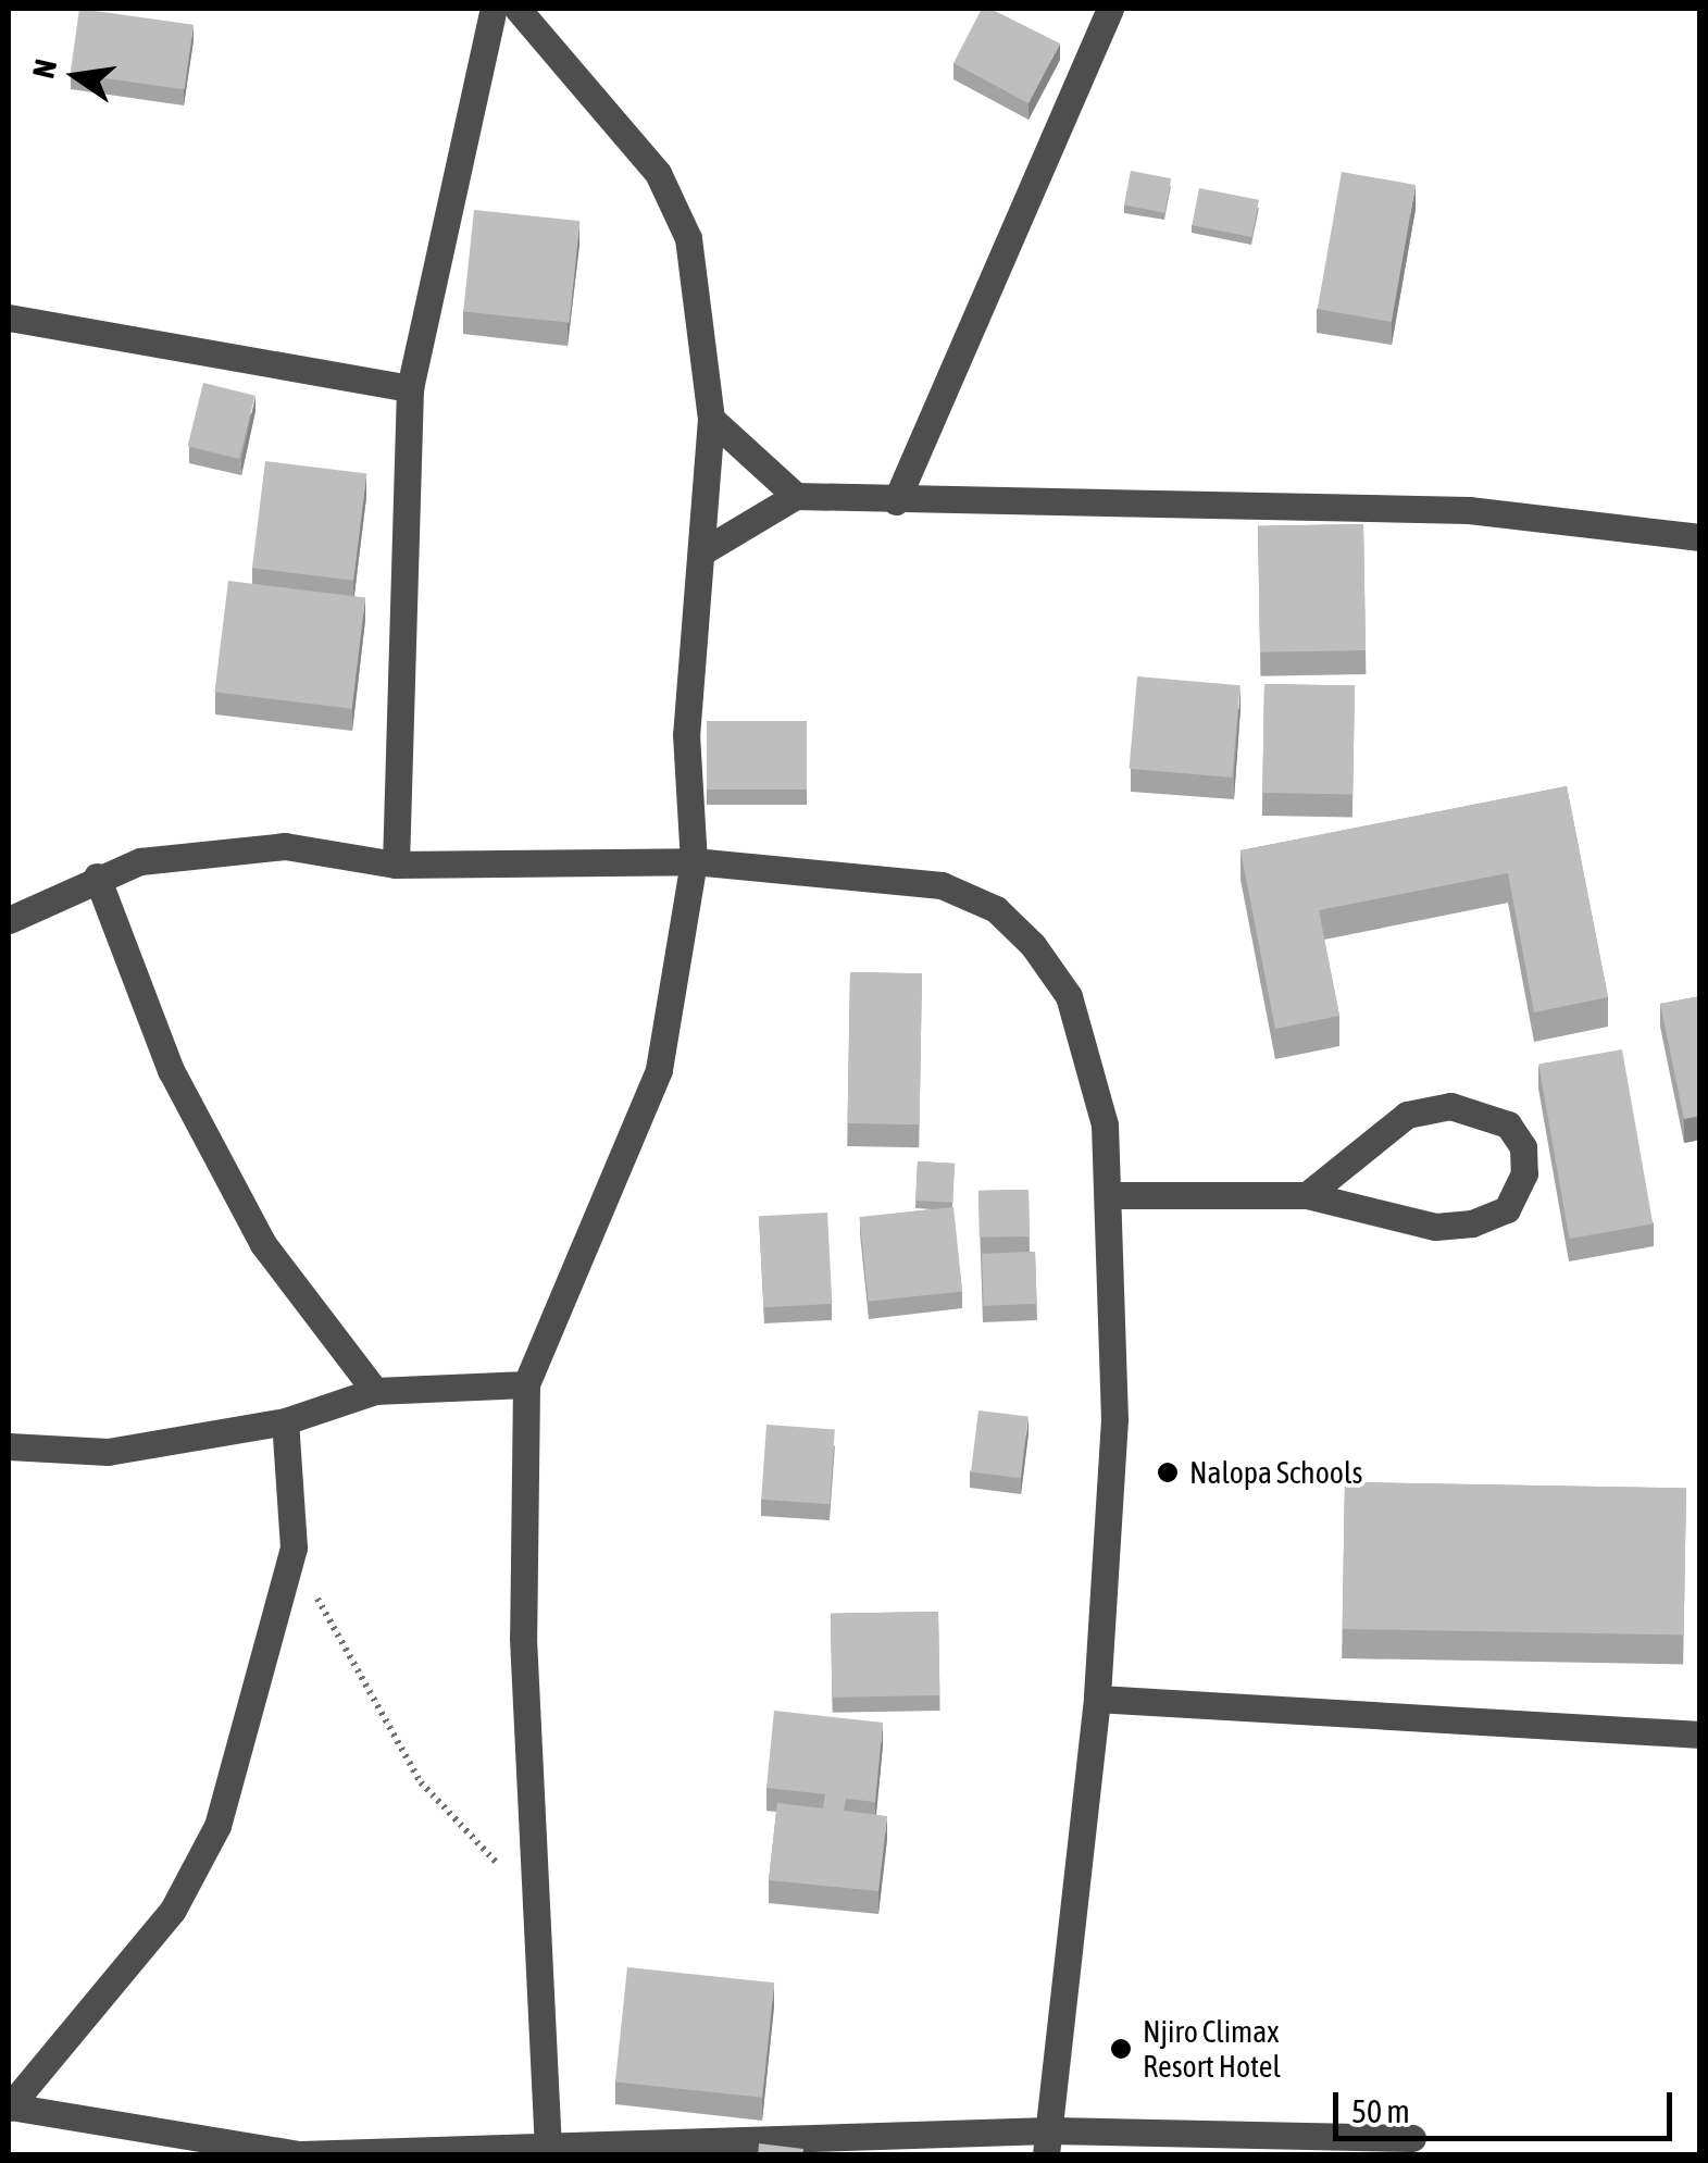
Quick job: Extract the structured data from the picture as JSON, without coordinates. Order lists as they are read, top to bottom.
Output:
{
  "places": ["Nalopa Schools", "Njiro Climax Resort Hotel"],
  "scale_bar": "50 m",
  "north": "left"
}
